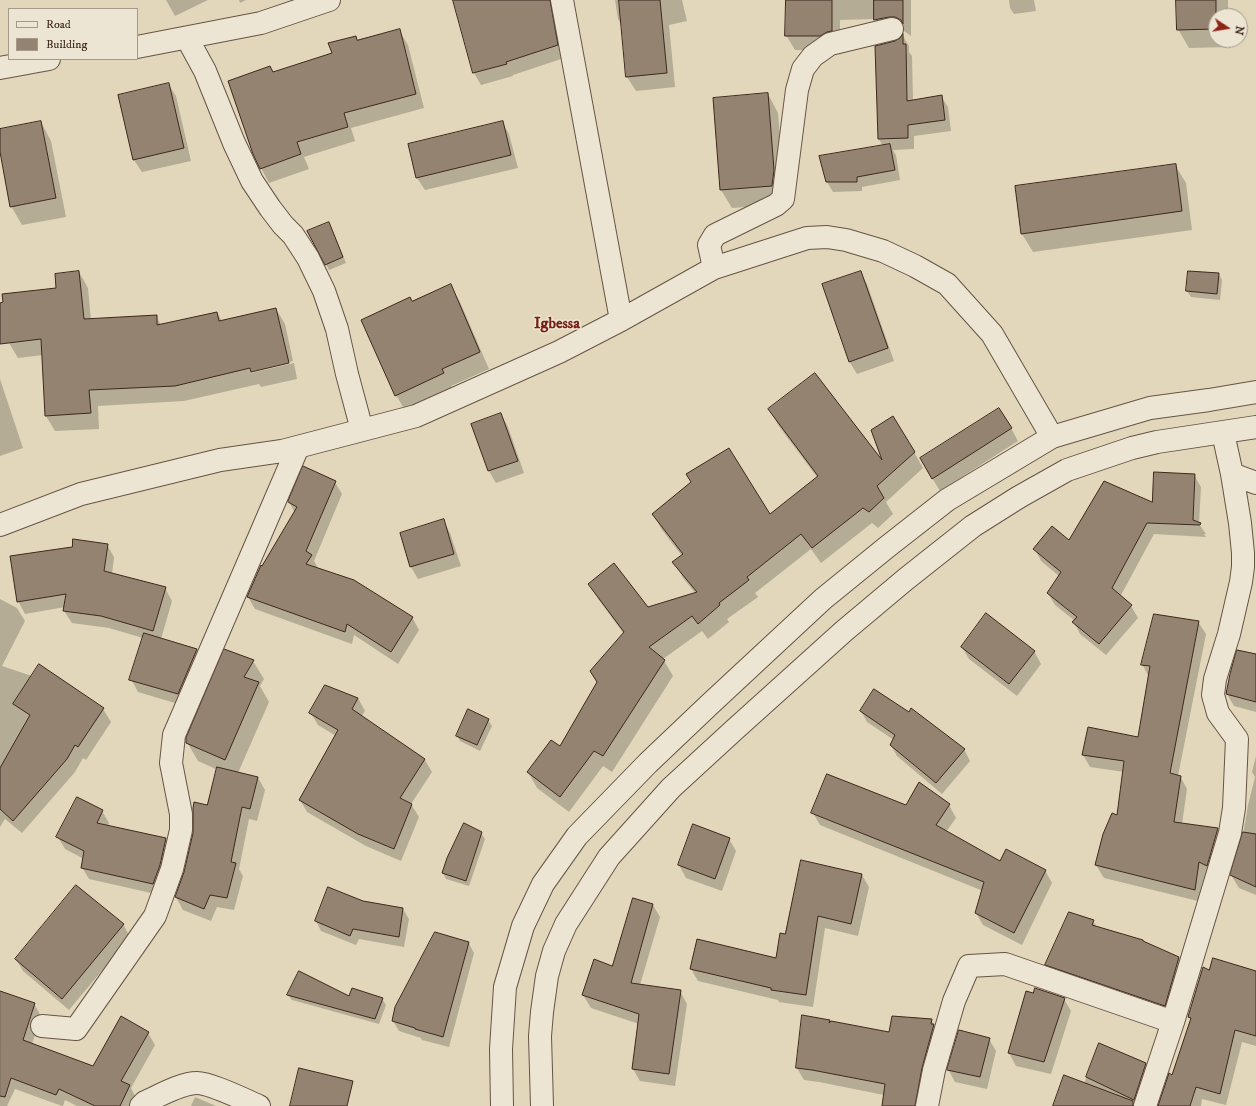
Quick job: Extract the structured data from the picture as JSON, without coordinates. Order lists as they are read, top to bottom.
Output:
{
  "districts": ["Igbessa"],
  "legend": ["Road", "Building"],
  "north": "right"
}
